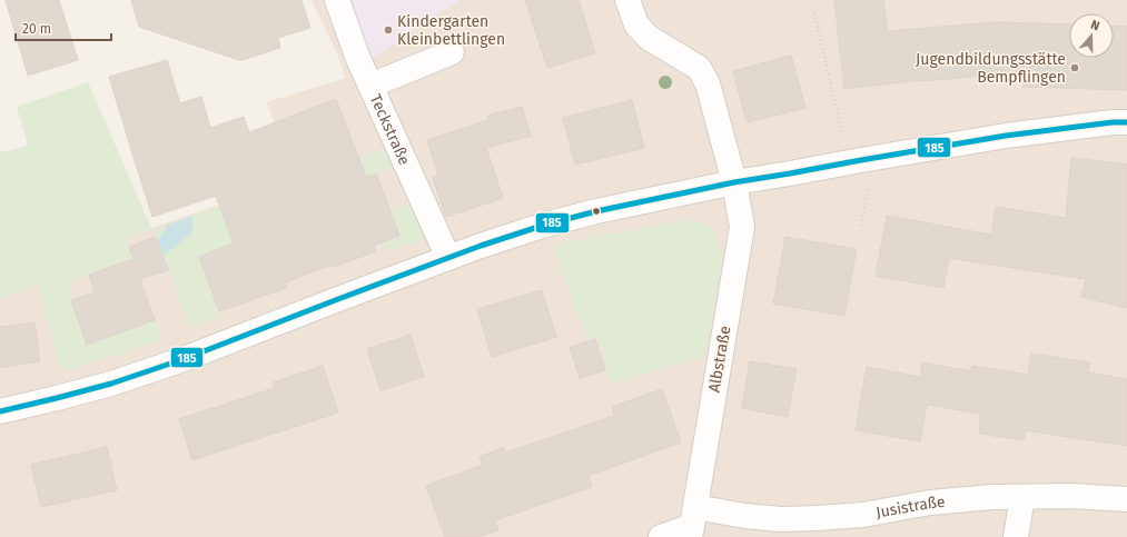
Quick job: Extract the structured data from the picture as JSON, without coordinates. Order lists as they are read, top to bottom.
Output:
{
  "streets": {
    "street": ["Teckstraße", "Albstraße", "Jusistraße"]
  },
  "crossings": [
    ["Albstraße", "Jusistraße"]
  ],
  "places": ["Kindergarten Kleinbettlingen", "Jugendbildungsstätte Bempflingen"],
  "lines": ["transit line 185"],
  "scale_bar": "20 m",
  "north": "top"
}
